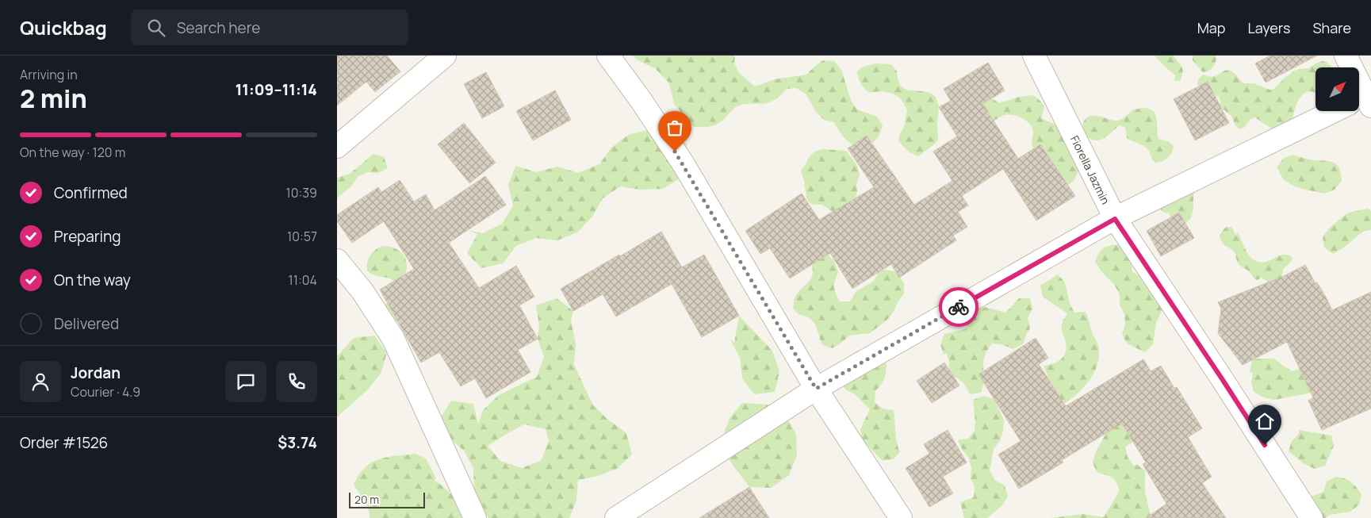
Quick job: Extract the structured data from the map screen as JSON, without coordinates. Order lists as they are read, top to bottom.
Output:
{
  "streets": {
    "street": ["Fiorella Jazmin"]
  },
  "scale_bar": "20 m",
  "north": "top right",
  "page": {
    "header": "Quickbag",
    "search": "Search here",
    "nav": ["Map", "Layers", "Share"],
    "heading": ["2 min", "Arriving in", "11:09–11:14"],
    "panel": [
      "Jordan",
      "Courier · 4.9",
      "Order #1526",
      "$3.74"
    ],
    "bar": "On the way · 120 m",
    "list": [
      ["Confirmed", "10:39"],
      ["Preparing", "10:57"],
      ["On the way", "11:04"],
      "Delivered"
    ],
    "scale": "20 m"
  }
}
